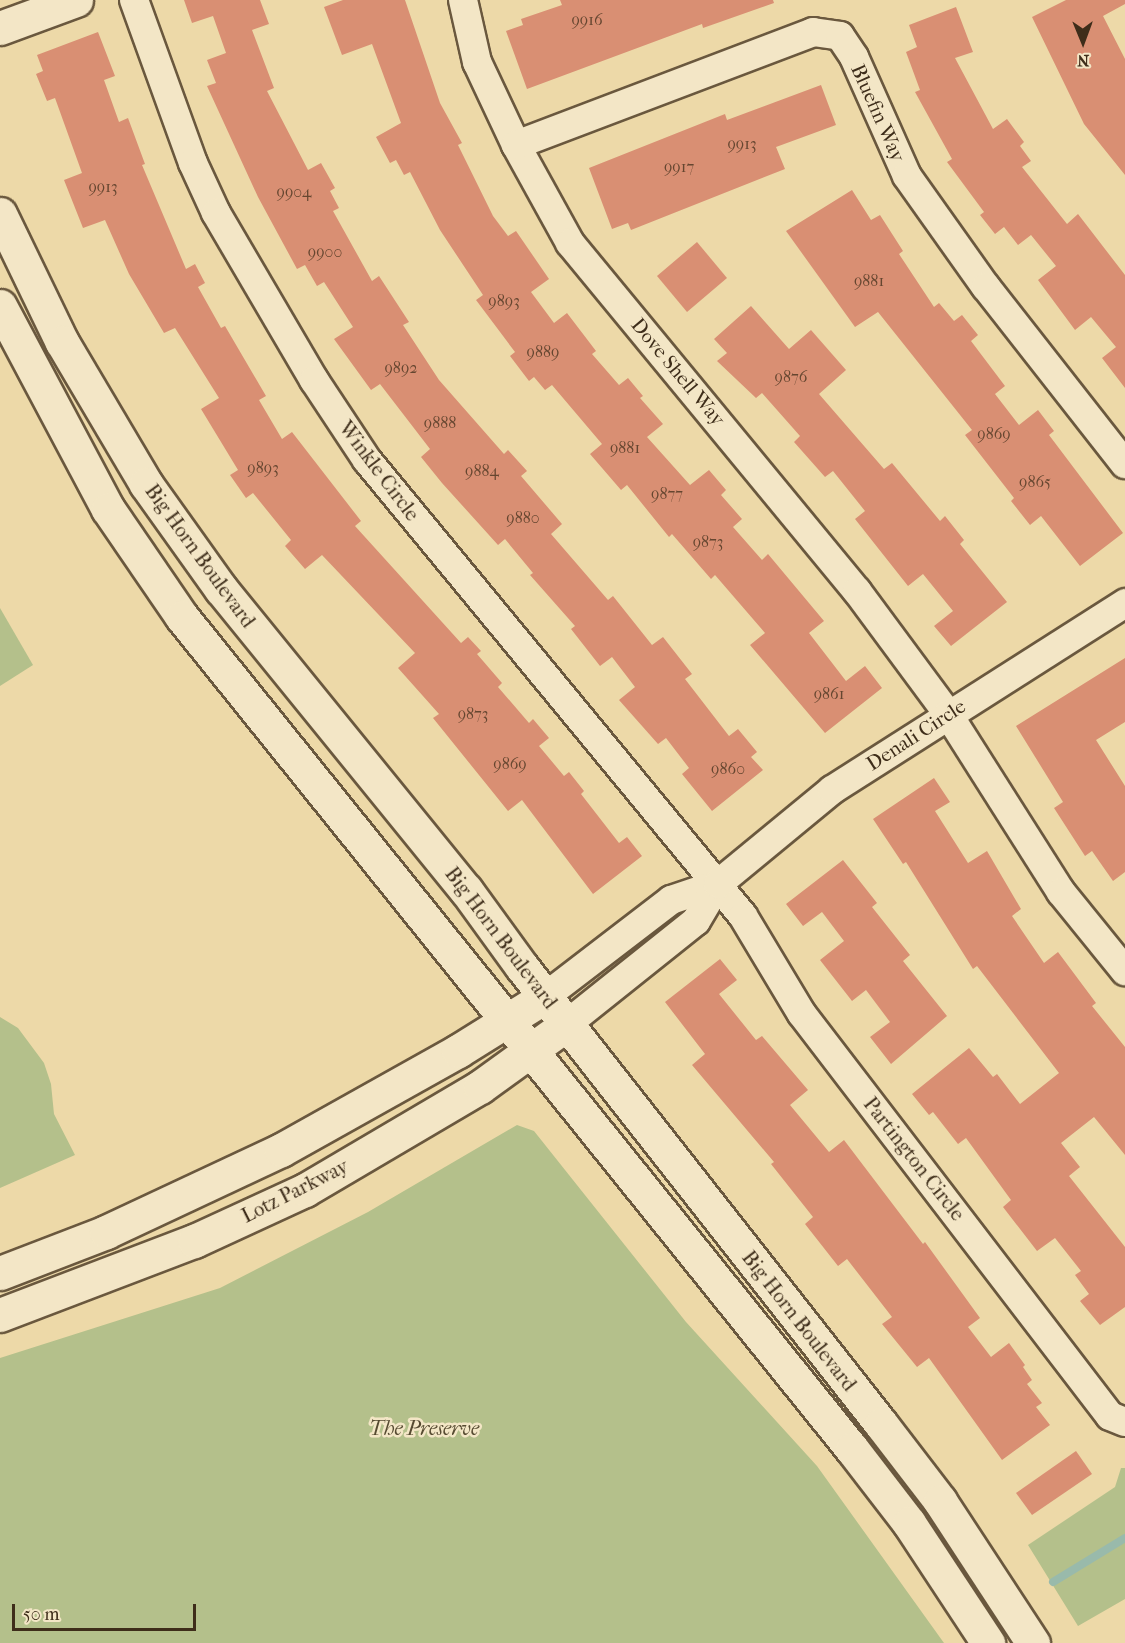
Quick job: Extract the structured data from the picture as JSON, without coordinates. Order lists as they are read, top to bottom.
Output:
{
  "streets": {
    "main road": ["Big Horn Boulevard", "Lotz Parkway"],
    "street": [
      "Bluefin Way",
      "Dove Shell Way",
      "Winkle Circle",
      "Denali Circle",
      "Partington Circle"
    ]
  },
  "crossings": [
    ["Bluefin Way", "Dove Shell Way"],
    ["Dove Shell Way", "Denali Circle"],
    ["Winkle Circle", "Denali Circle"],
    ["Winkle Circle", "Partington Circle"],
    ["Big Horn Boulevard", "Denali Circle"],
    ["Big Horn Boulevard", "Lotz Parkway"],
    ["Denali Circle", "Partington Circle"],
    ["Denali Circle", "Lotz Parkway"]
  ],
  "parks": ["The Preserve"],
  "house_numbers": [
    "9916",
    "9913",
    "9917",
    "9913",
    "9904",
    "9900",
    "9881",
    "9893",
    "9889",
    "9892",
    "9876",
    "9888",
    "9869",
    "9881",
    "9893",
    "9884",
    "9865",
    "9877",
    "9880",
    "9873",
    "9861",
    "9873",
    "9869",
    "9860"
  ],
  "scale_bar": "50 m",
  "north": "bottom"
}
